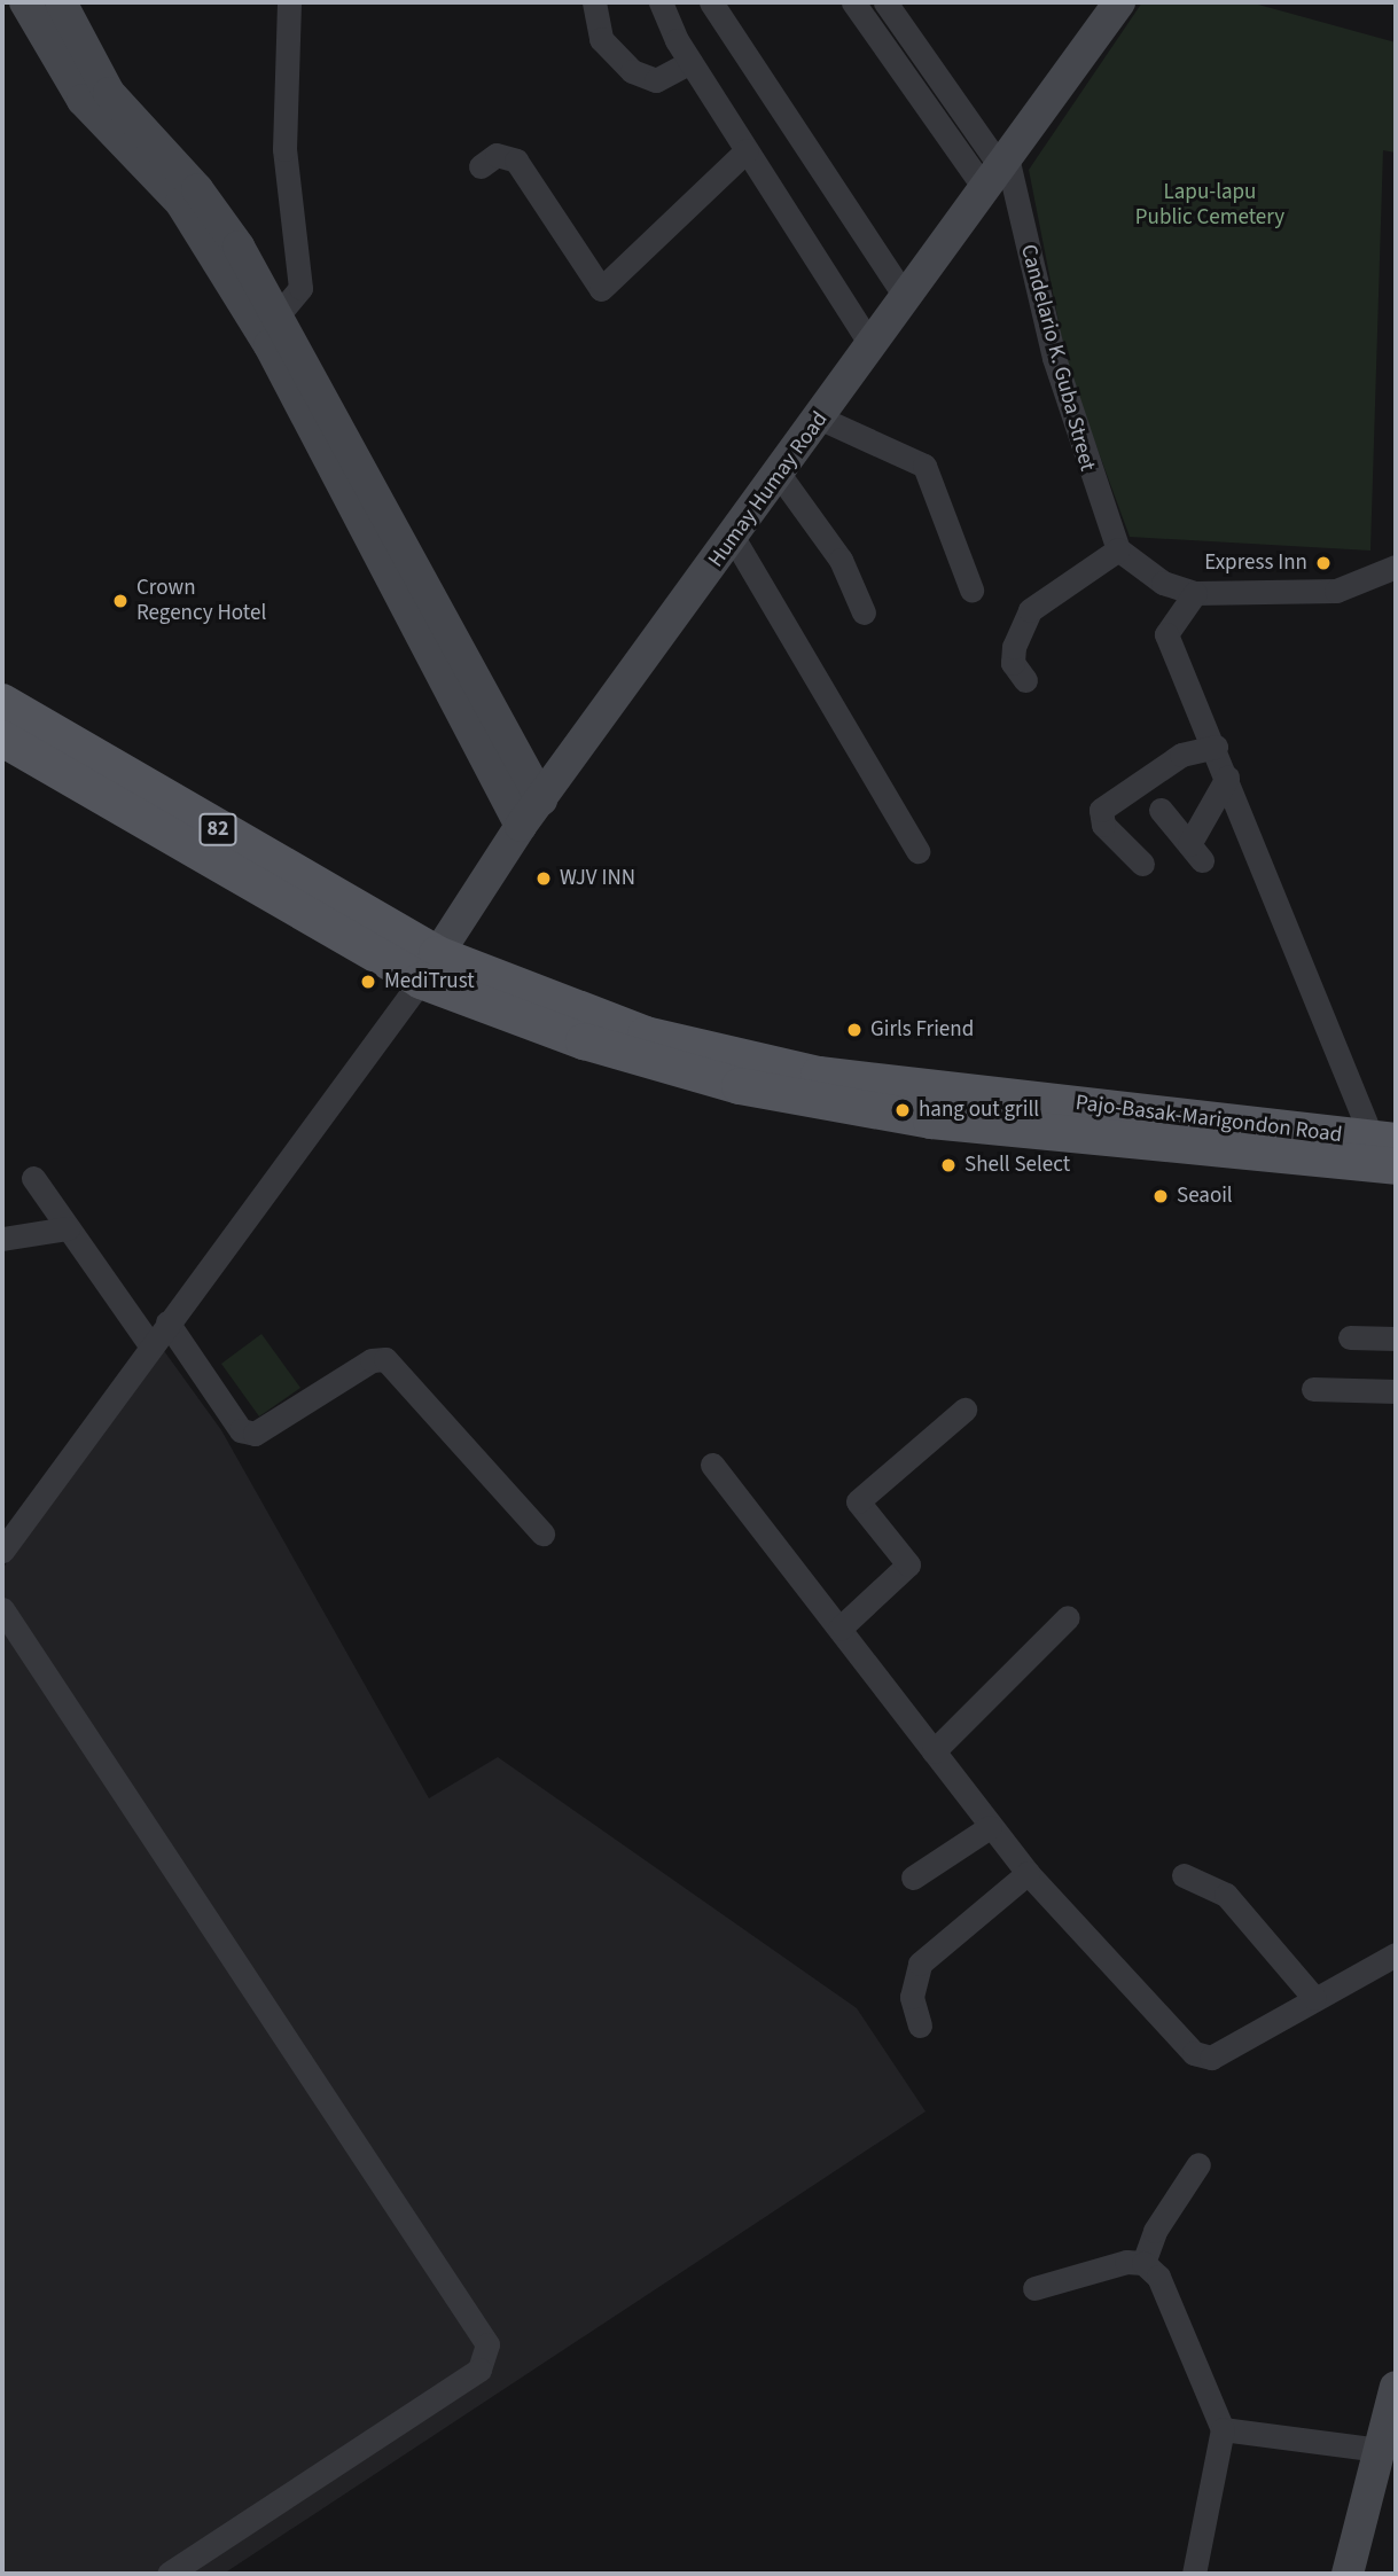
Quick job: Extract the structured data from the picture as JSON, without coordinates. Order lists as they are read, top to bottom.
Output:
{
  "streets": {
    "main road": ["82", "Pajo-Basak-Marigondon Road"],
    "street": ["Candelario K. Guba Street", "Humay Humay Road"]
  },
  "crossings": [
    ["Candelario K. Guba Street", "Humay Humay Road"],
    ["Humay Humay Road", "Pajo-Basak-Marigondon Road"]
  ],
  "parks": ["Lapu-lapu Public Cemetery"],
  "places": [
    "Express Inn",
    "Crown Regency Hotel",
    "WJV INN",
    "MediTrust",
    "Girls Friend",
    "hang out grill",
    "Shell Select",
    "Seaoil"
  ]
}
